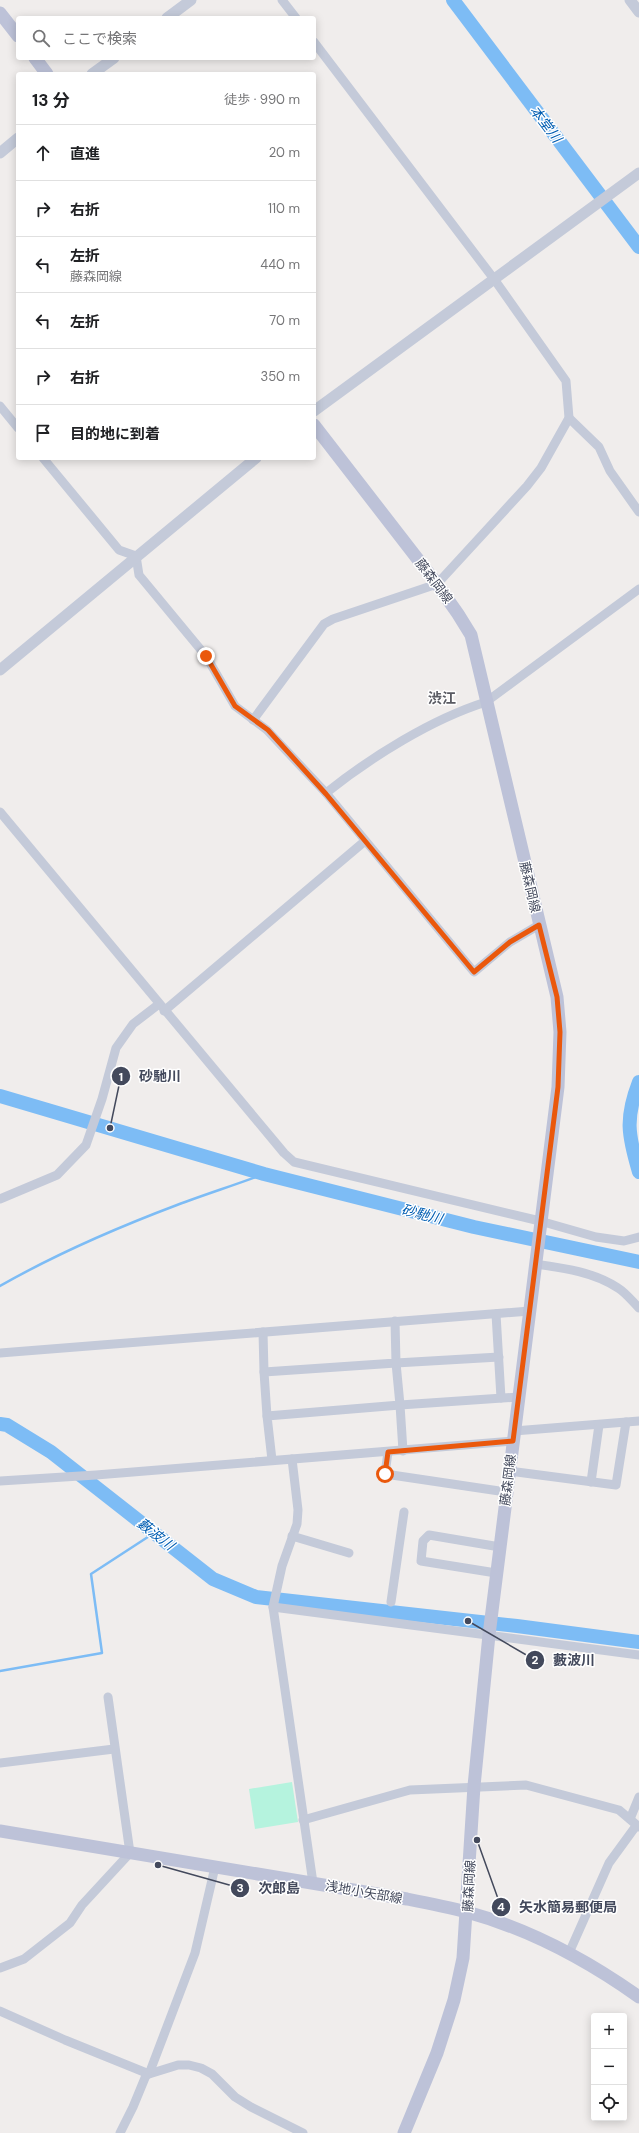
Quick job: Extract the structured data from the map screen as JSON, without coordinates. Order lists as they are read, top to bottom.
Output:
{
  "streets": {
    "main road": ["藤森岡線", "浅地小矢部線"]
  },
  "crossings": [
    ["藤森岡線", "浅地小矢部線"]
  ],
  "districts": ["渋江"],
  "water": ["本堂川", "砂馳川", "藪波川"],
  "places": [
    "砂馳川",
    "藪波川",
    "矢水簡易郵便局",
    "次郎島"
  ],
  "page": {
    "search": "ここで検索",
    "heading": ["13 分", "徒歩 · 990 m"],
    "list": [
      ["直進", "20 m"],
      ["右折", "110 m"],
      ["左折", "藤森岡線", "440 m"],
      ["左折", "70 m"],
      ["右折", "350 m"],
      "目的地に到着"
    ],
    "map_buttons": ["+", "−"]
  }
}
